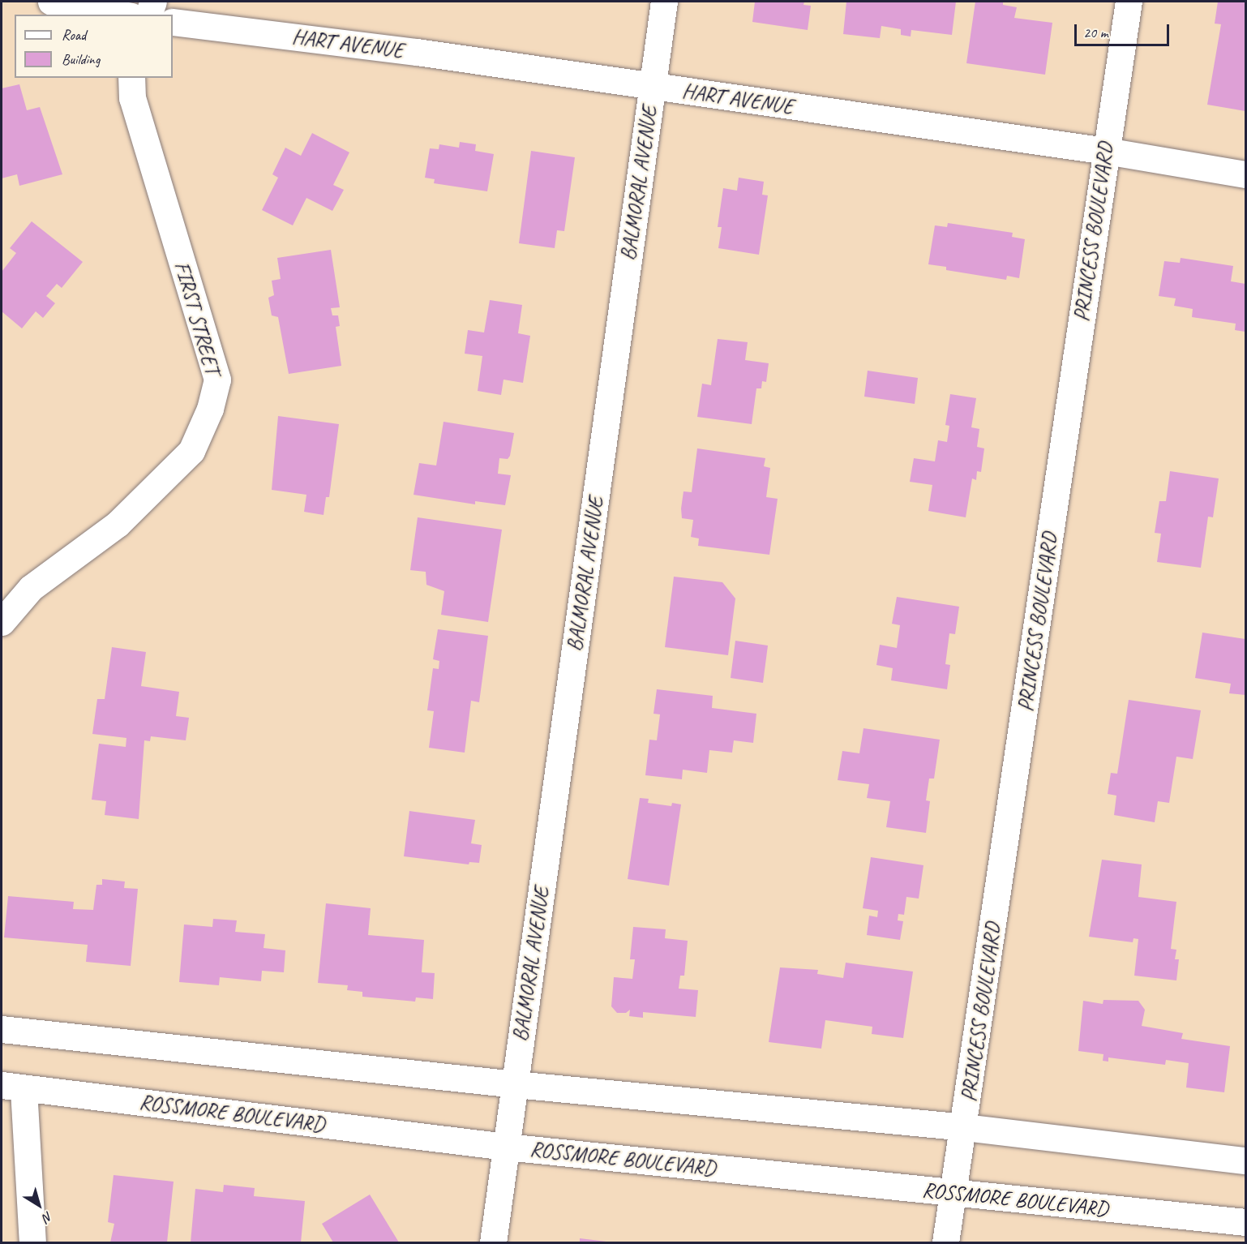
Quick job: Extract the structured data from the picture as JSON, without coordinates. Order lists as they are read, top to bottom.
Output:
{
  "streets": {
    "street": [
      "HART AVENUE",
      "BALMORAL AVENUE",
      "PRINCESS BOULEVARD",
      "FIRST STREET",
      "ROSSMORE BOULEVARD"
    ]
  },
  "crossings": [
    ["HART AVENUE", "BALMORAL AVENUE"],
    ["HART AVENUE", "PRINCESS BOULEVARD"],
    ["BALMORAL AVENUE", "ROSSMORE BOULEVARD"],
    ["PRINCESS BOULEVARD", "ROSSMORE BOULEVARD"]
  ],
  "legend": ["Road", "Building"],
  "scale_bar": "20 m",
  "north": "bottom right"
}
